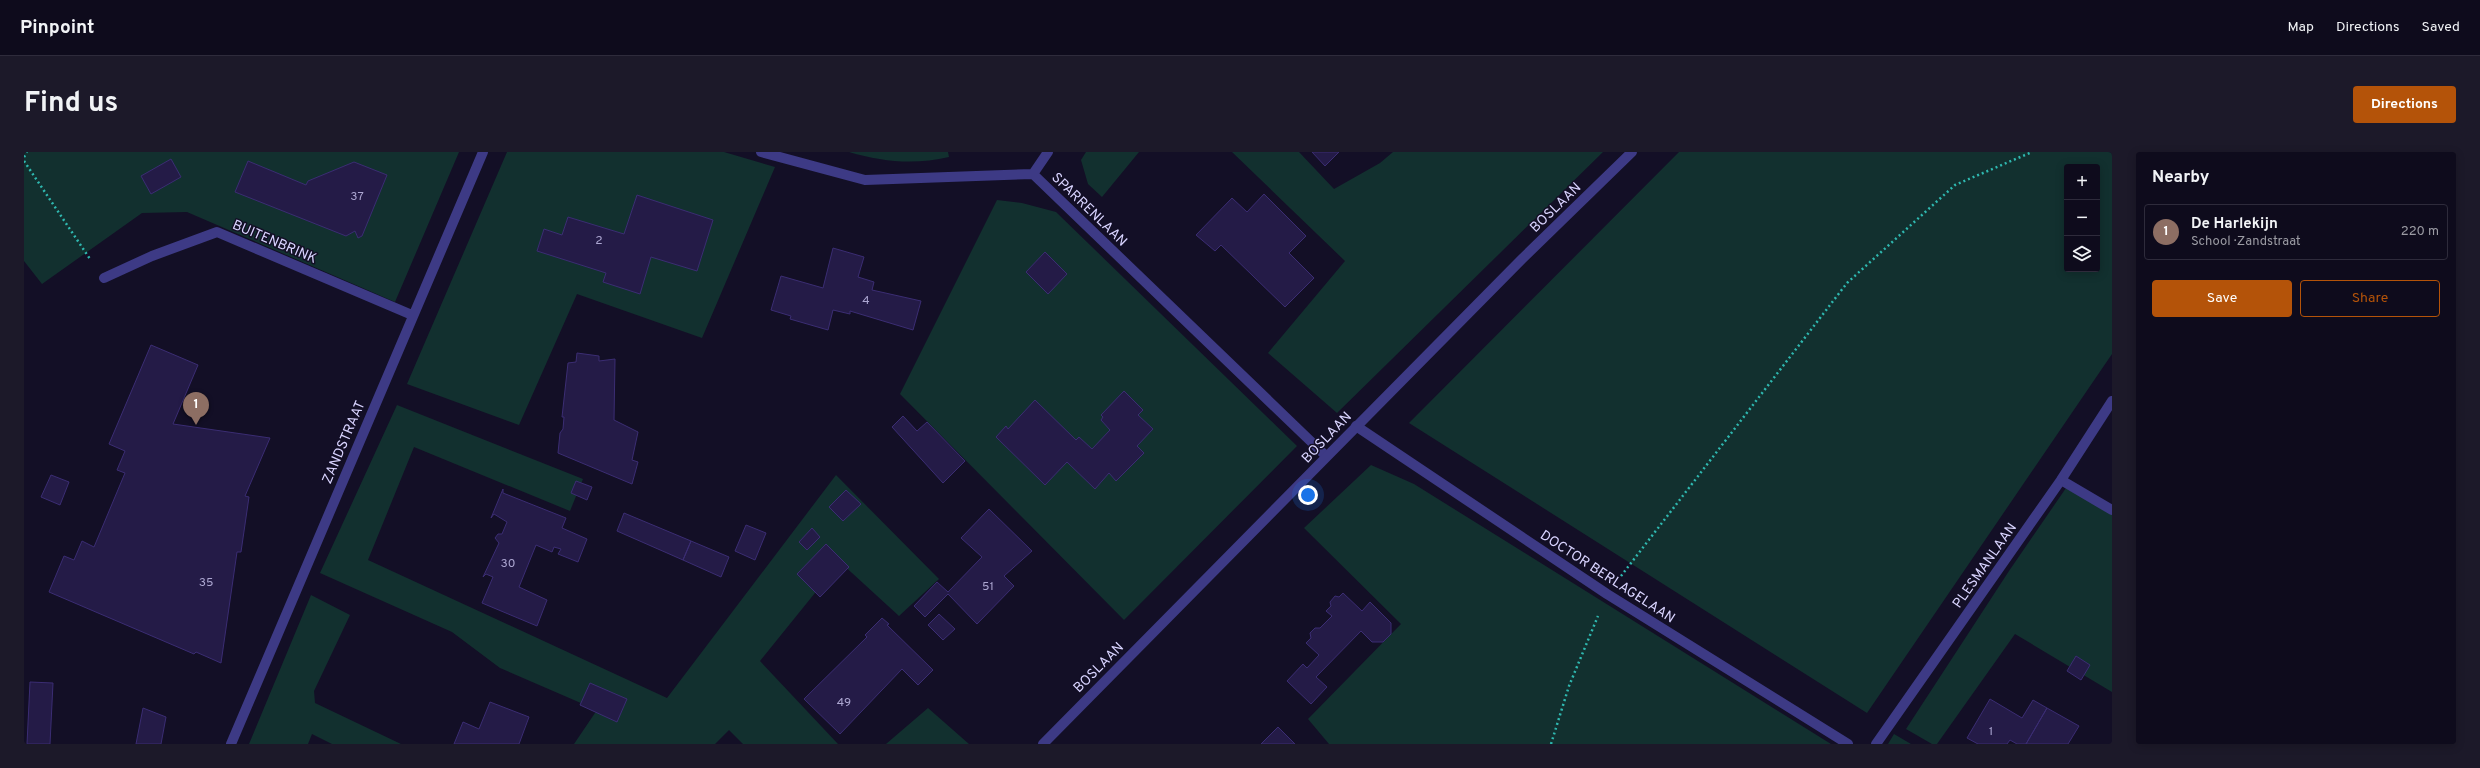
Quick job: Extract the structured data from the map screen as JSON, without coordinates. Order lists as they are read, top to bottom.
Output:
{
  "streets": {
    "street": [
      "BOSLAAN",
      "SPARRENLAAN",
      "BUITENBRINK",
      "ZANDSTRAAT",
      "PLESMANLAAN",
      "DOCTOR BERLAGELAAN"
    ]
  },
  "crossings": [
    ["BOSLAAN", "SPARRENLAAN"],
    ["BOSLAAN", "DOCTOR BERLAGELAAN"],
    ["BUITENBRINK", "ZANDSTRAAT"]
  ],
  "house_numbers": [
    "37",
    "2",
    "4",
    "30",
    "35",
    "51",
    "49",
    "1"
  ],
  "page": {
    "header": "Pinpoint",
    "nav": ["Map", "Directions", "Saved"],
    "title": "Find us",
    "buttons": [
      "Directions",
      ["Save", "Share"]
    ],
    "heading": "Nearby",
    "map_buttons": ["+", "−"],
    "list": [
      {
        "mark": "1",
        "name": "De Harlekijn",
        "note": "School · Zandstraat",
        "value": "220 m"
      }
    ],
    "pins": "1"
  }
}
